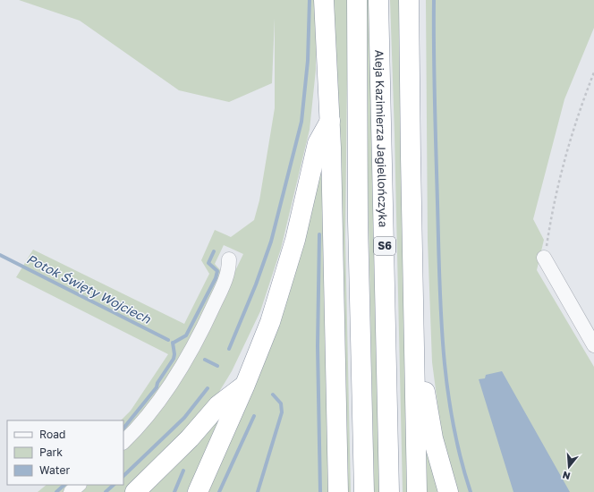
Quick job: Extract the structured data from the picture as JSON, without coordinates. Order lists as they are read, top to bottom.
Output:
{
  "streets": {
    "highway": ["Aleja Kazimierza Jagiellończyka", "S6"]
  },
  "water": ["Potok Święty Wojciech"],
  "legend": ["Road", "Park", "Water"],
  "north": "bottom"
}
